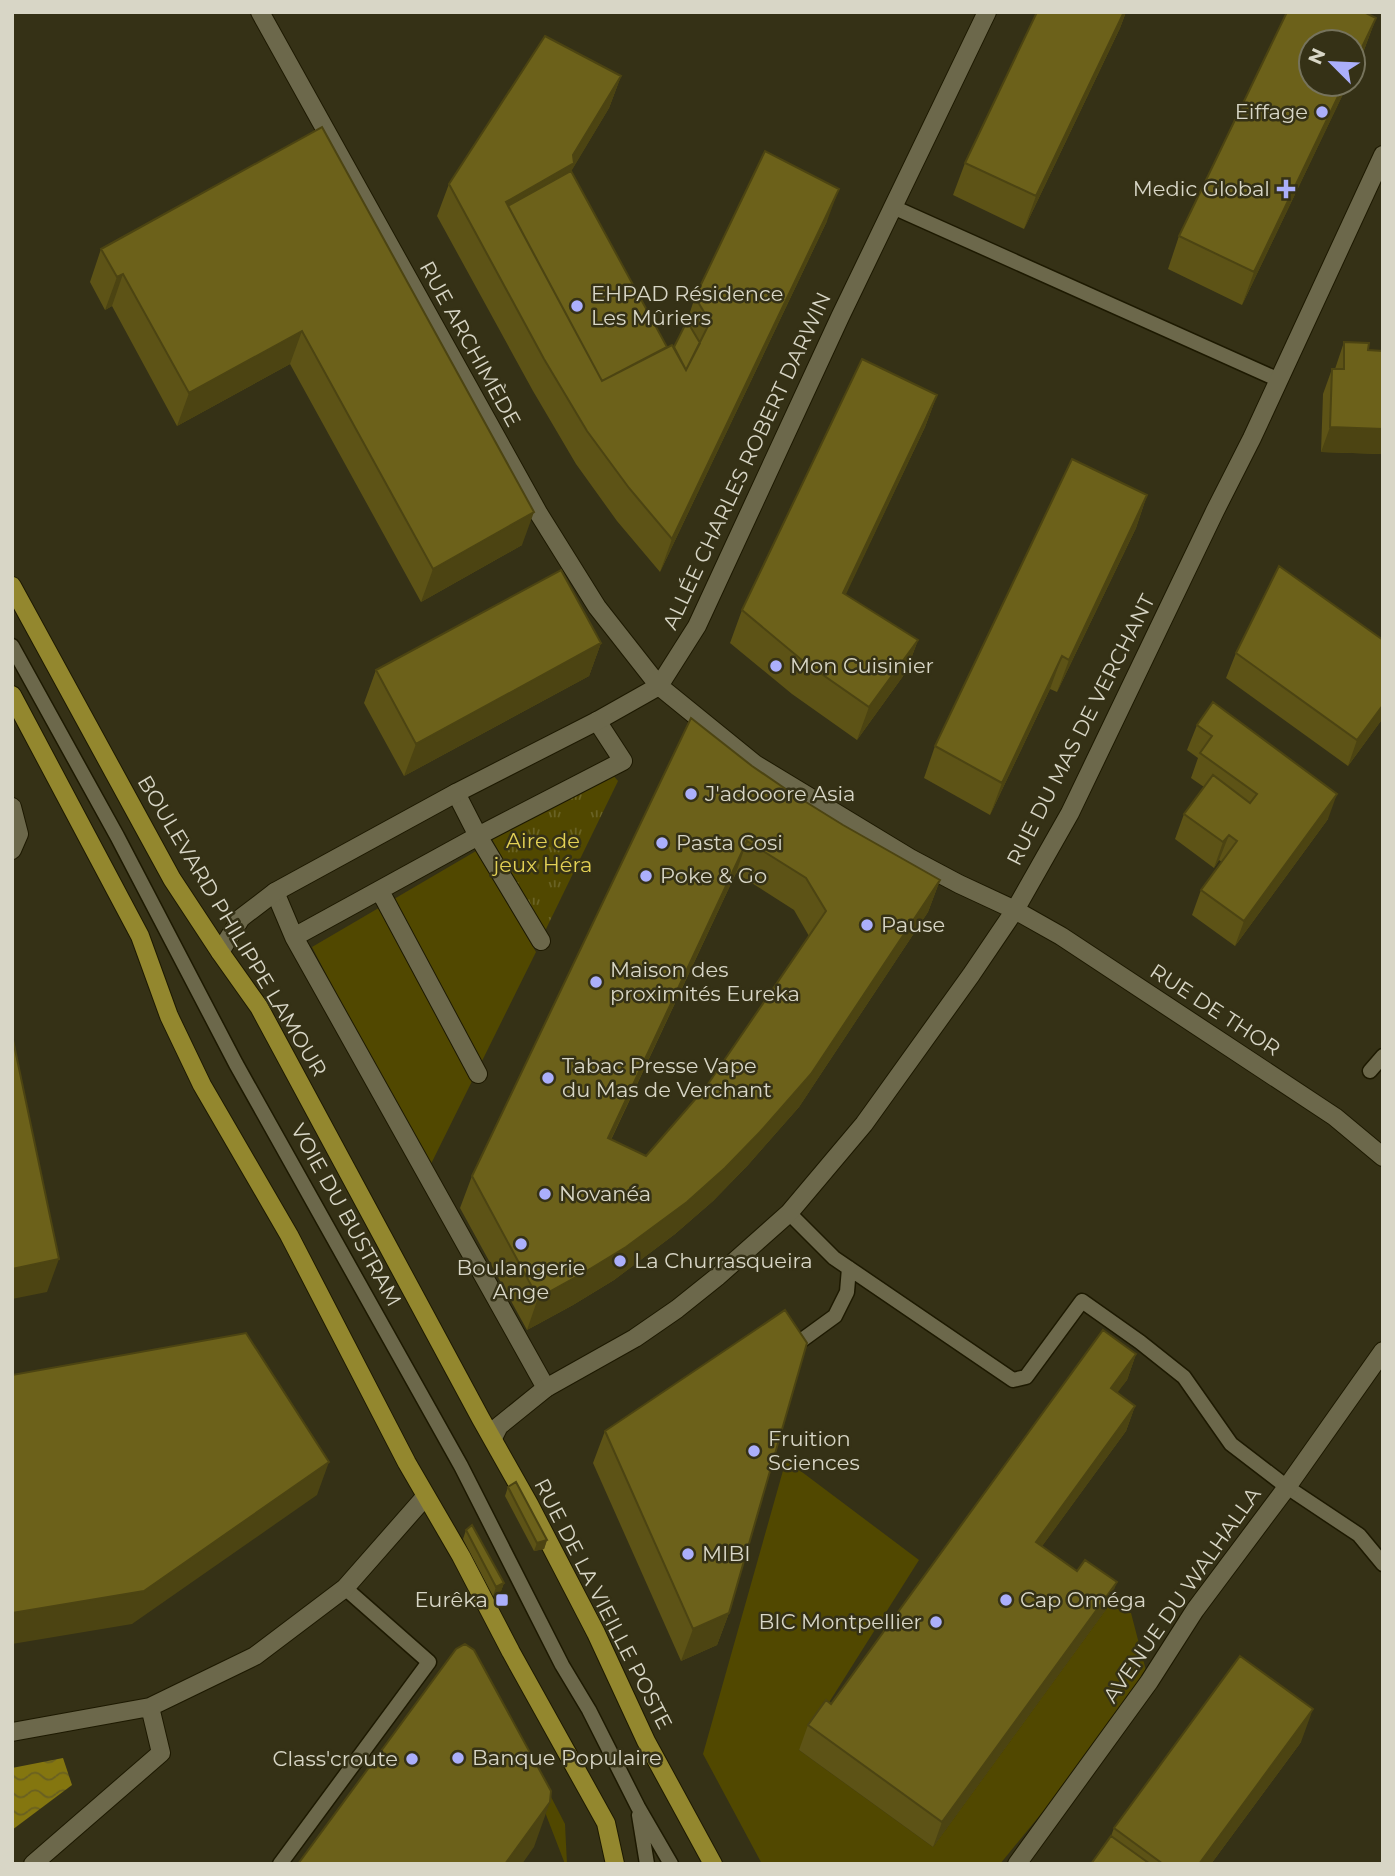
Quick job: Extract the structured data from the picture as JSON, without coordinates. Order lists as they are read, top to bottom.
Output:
{
  "streets": {
    "main road": ["BOULEVARD PHILIPPE LAMOUR", "RUE DE LA VIEILLE POSTE"],
    "street": [
      "RUE ARCHIMÈDE",
      "ALLÉE CHARLES ROBERT DARWIN",
      "RUE DU MAS DE VERCHANT",
      "RUE DE THOR",
      "AVENUE DU WALHALLA"
    ],
    "lane": ["VOIE DU BUSTRAM"]
  },
  "crossings": [
    ["RUE ARCHIMÈDE", "ALLÉE CHARLES ROBERT DARWIN"],
    ["RUE ARCHIMÈDE", "RUE DU MAS DE VERCHANT"],
    ["RUE ARCHIMÈDE", "RUE DE THOR"],
    ["ALLÉE CHARLES ROBERT DARWIN", "BOULEVARD PHILIPPE LAMOUR"],
    ["RUE DU MAS DE VERCHANT", "BOULEVARD PHILIPPE LAMOUR"],
    ["RUE DU MAS DE VERCHANT", "RUE DE THOR"],
    ["RUE DU MAS DE VERCHANT", "RUE DE LA VIEILLE POSTE"],
    ["BOULEVARD PHILIPPE LAMOUR", "RUE DE LA VIEILLE POSTE"]
  ],
  "parks": ["Aire de jeux Héra"],
  "places": {
    "other": [
      "Eiffage",
      "EHPAD Résidence Les Mûriers",
      "Mon Cuisinier",
      "J'adooore Asia",
      "Pasta Cosi",
      "Poke & Go",
      "Pause",
      "Maison des proximités Eureka",
      "Tabac Presse Vape du Mas de Verchant",
      "Novanéa",
      "Boulangerie Ange",
      "La Churrasqueira",
      "Fruition Sciences",
      "MIBI",
      "Cap Oméga",
      "BIC Montpellier",
      "Banque Populaire",
      "Class'croute"
    ],
    "health": ["Medic Global"],
    "transit": ["Eurêka"]
  },
  "north": "top left"
}
